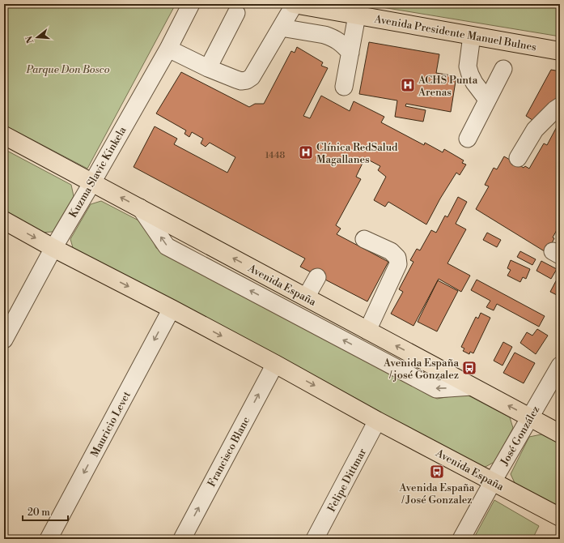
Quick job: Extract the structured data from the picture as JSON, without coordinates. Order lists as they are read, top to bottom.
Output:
{
  "streets": {
    "main road": ["Avenida Presidente Manuel Bulnes", "Avenida España"],
    "street": [
      "Kuzma Slavic Kinkela",
      "Mauricio Levet",
      "José González",
      "Francisco Blanc",
      "Felipe Dittmar"
    ]
  },
  "crossings": [
    ["Kuzma Slavic Kinkela", "Avenida España"],
    ["Avenida España", "Mauricio Levet"],
    ["Avenida España", "José González"],
    ["Avenida España", "Francisco Blanc"],
    ["Avenida España", "Felipe Dittmar"]
  ],
  "one_way": ["Mauricio Levet", "Francisco Blanc"],
  "parks": ["Parque Don Bosco"],
  "places": {
    "hospital": ["ACHS Punta Arenas", "Clínica RedSalud Magallanes"],
    "bus stop": ["Avenida España / josé Gonzalez", "Avenida España / José Gonzalez"]
  },
  "house_numbers": ["1448"],
  "scale_bar": "20 m",
  "north": "left"
}
